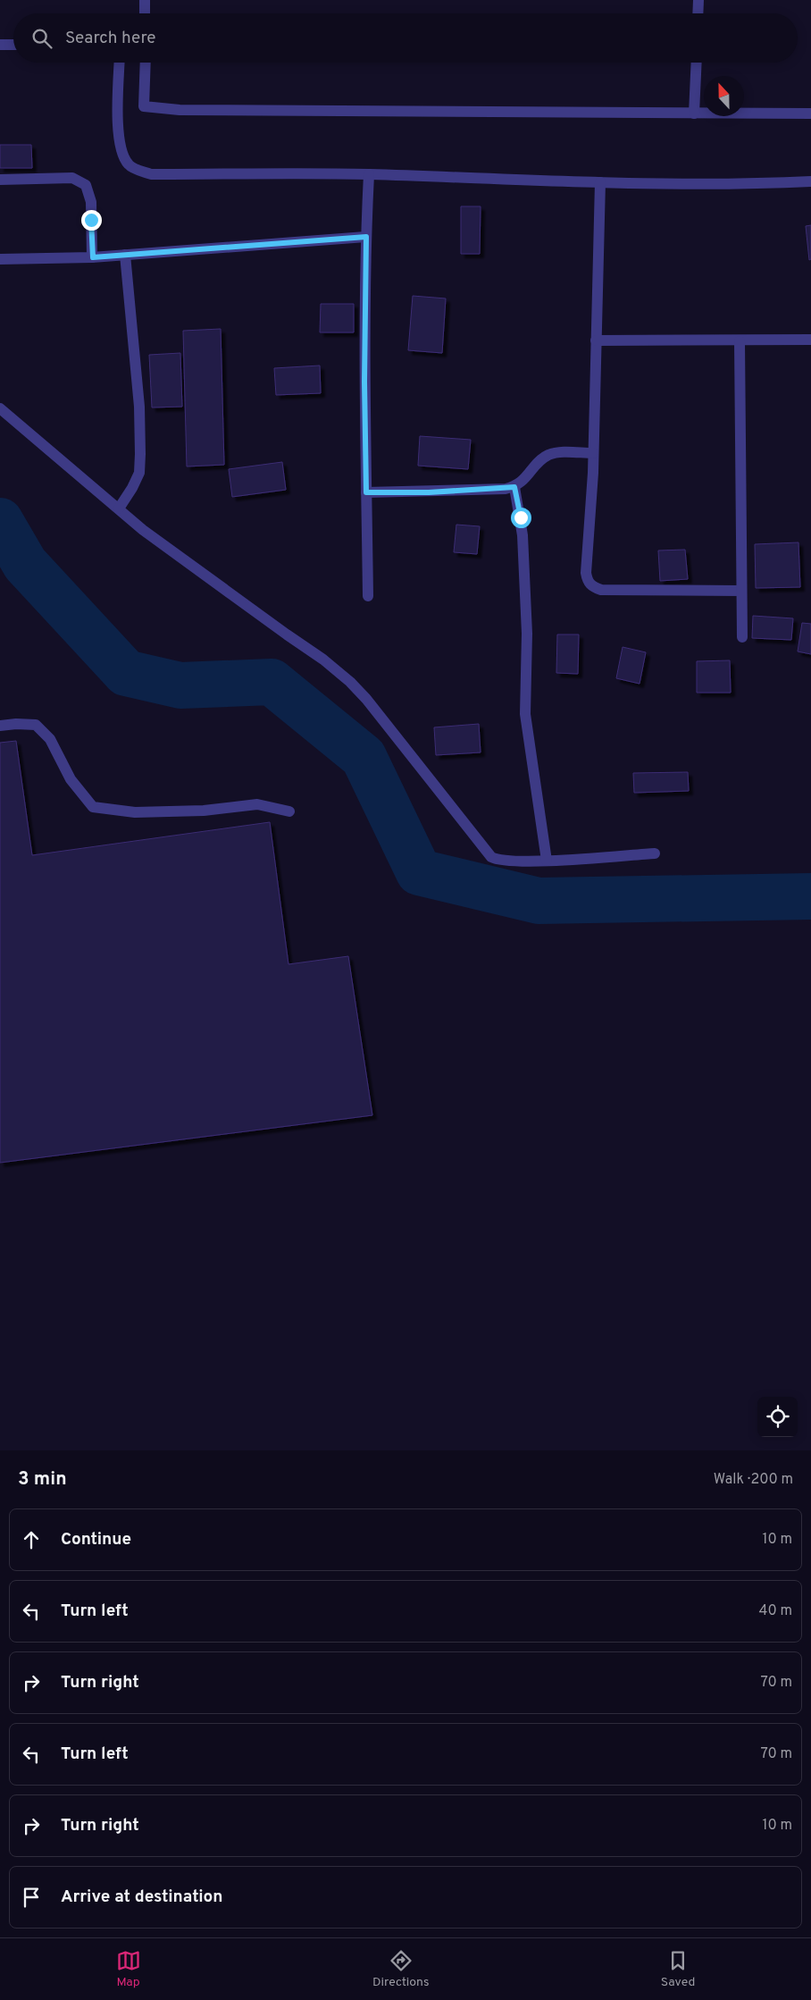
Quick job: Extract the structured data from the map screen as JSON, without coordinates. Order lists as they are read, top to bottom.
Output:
{
  "north": "top",
  "page": {
    "search": "Search here",
    "heading": ["3 min", "Walk · 200 m"],
    "list": [
      ["Continue", "10 m"],
      ["Turn left", "40 m"],
      ["Turn right", "70 m"],
      ["Turn left", "70 m"],
      ["Turn right", "10 m"],
      "Arrive at destination"
    ],
    "nav": ["Map", "Directions", "Saved"]
  }
}
